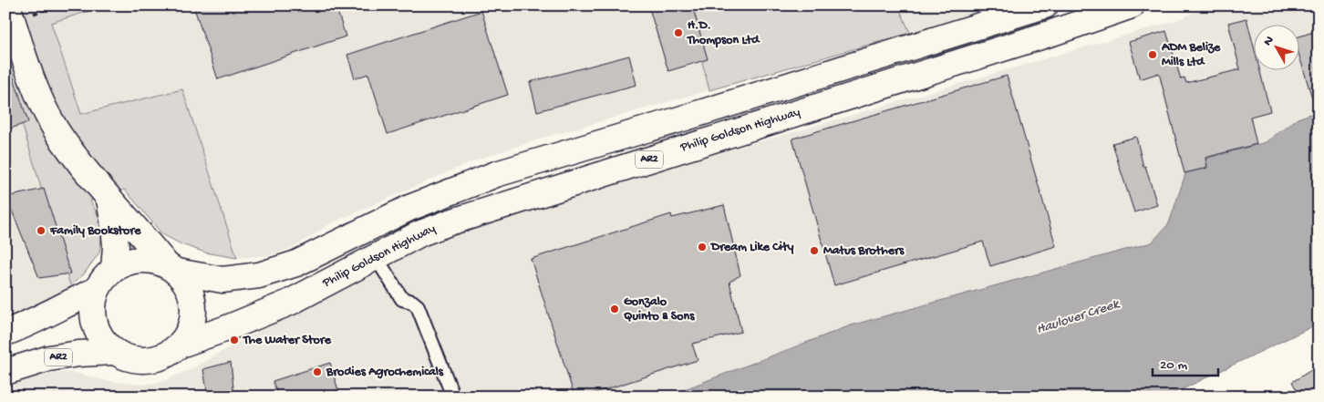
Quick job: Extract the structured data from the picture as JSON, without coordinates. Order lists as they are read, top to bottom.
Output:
{
  "streets": {
    "main road": ["Philip Goldson Highway", "AR2"]
  },
  "crossings": [
    ["Philip Goldson Highway", "AR2"]
  ],
  "water": ["Haulover Creek"],
  "places": [
    "H.D. Thompson Ltd",
    "ADM Belize Mills Ltd",
    "Family Bookstore",
    "Dream Like City",
    "Matus Brothers",
    "Gonzalo Quinto & Sons",
    "The Water Store",
    "Brodies Agrochemicals"
  ],
  "scale_bar": "20 m",
  "north": "top left"
}
